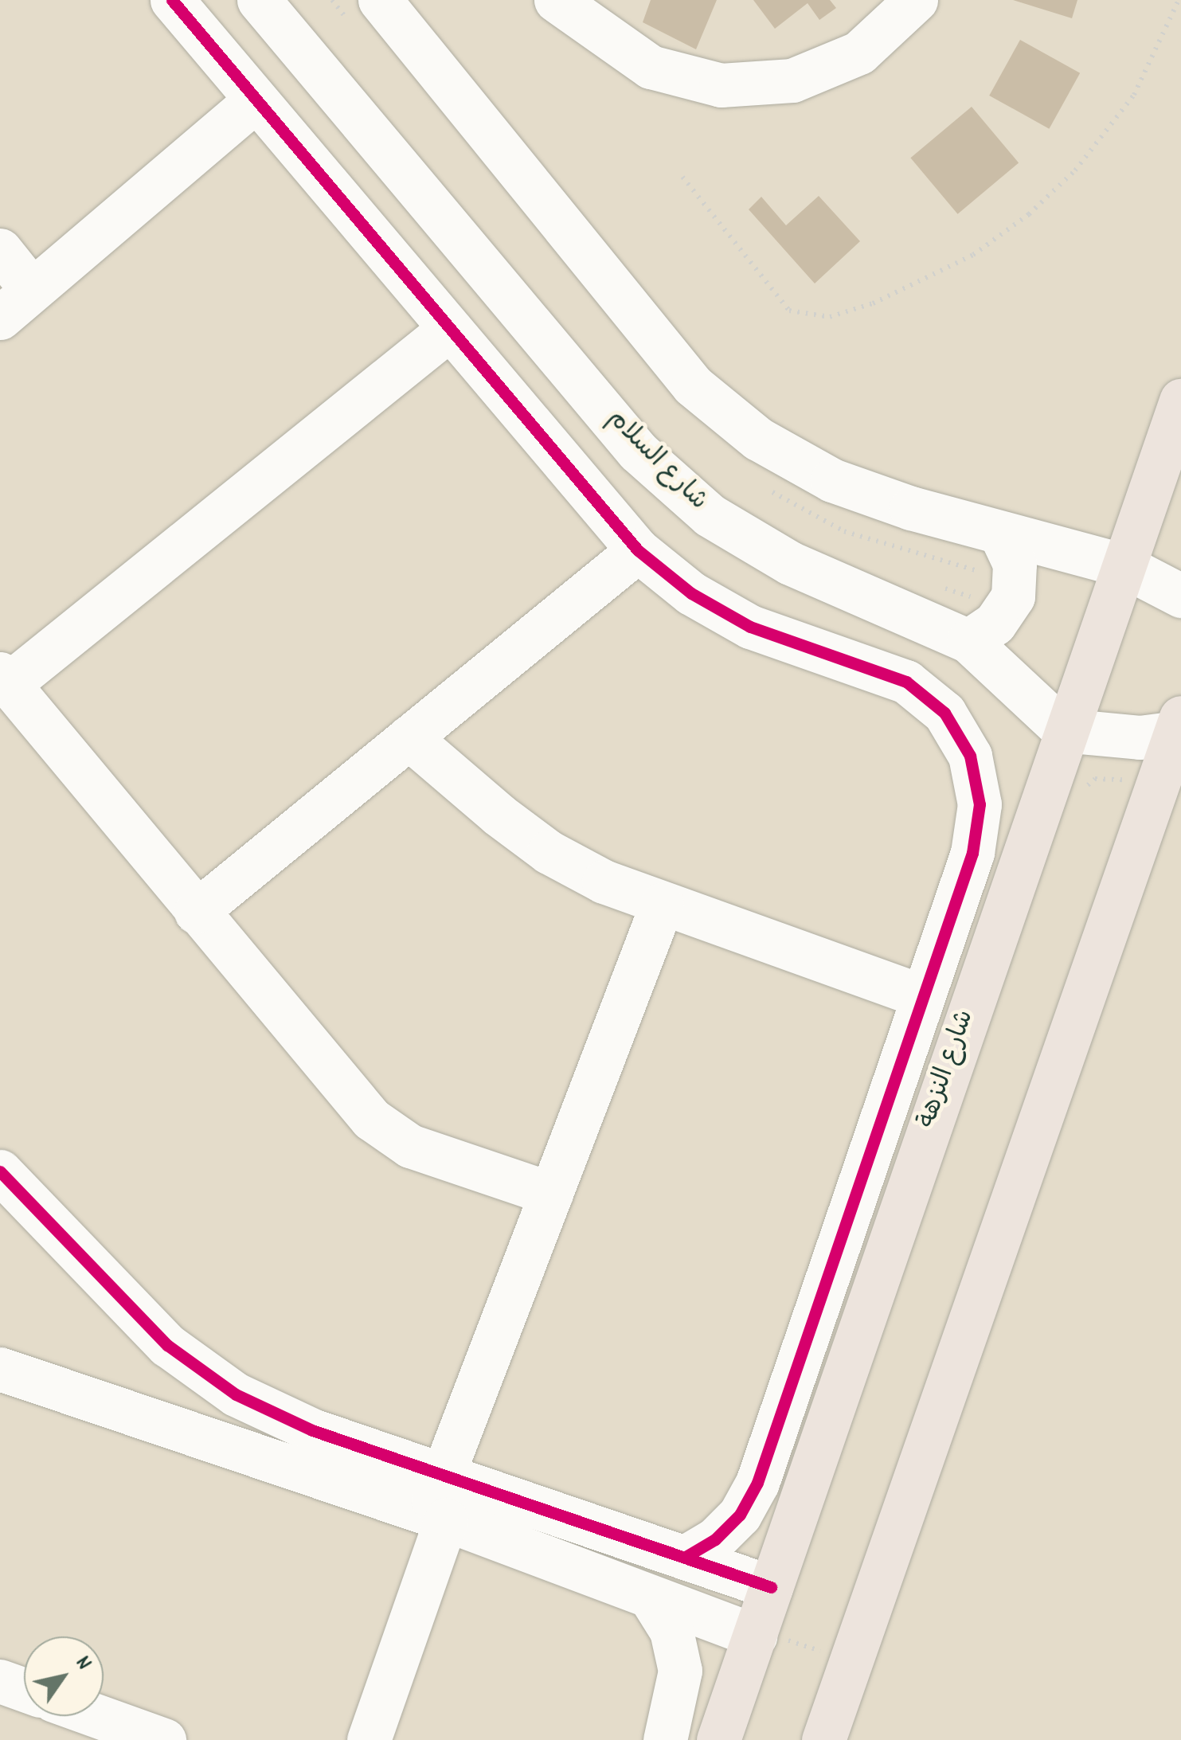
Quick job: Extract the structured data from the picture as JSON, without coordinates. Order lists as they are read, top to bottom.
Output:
{
  "streets": {
    "main road": ["شارع النزهة"],
    "street": ["شارع السلام"]
  },
  "crossings": [
    ["شارع السلام", "شارع النزهة"]
  ],
  "north": "top right"
}
